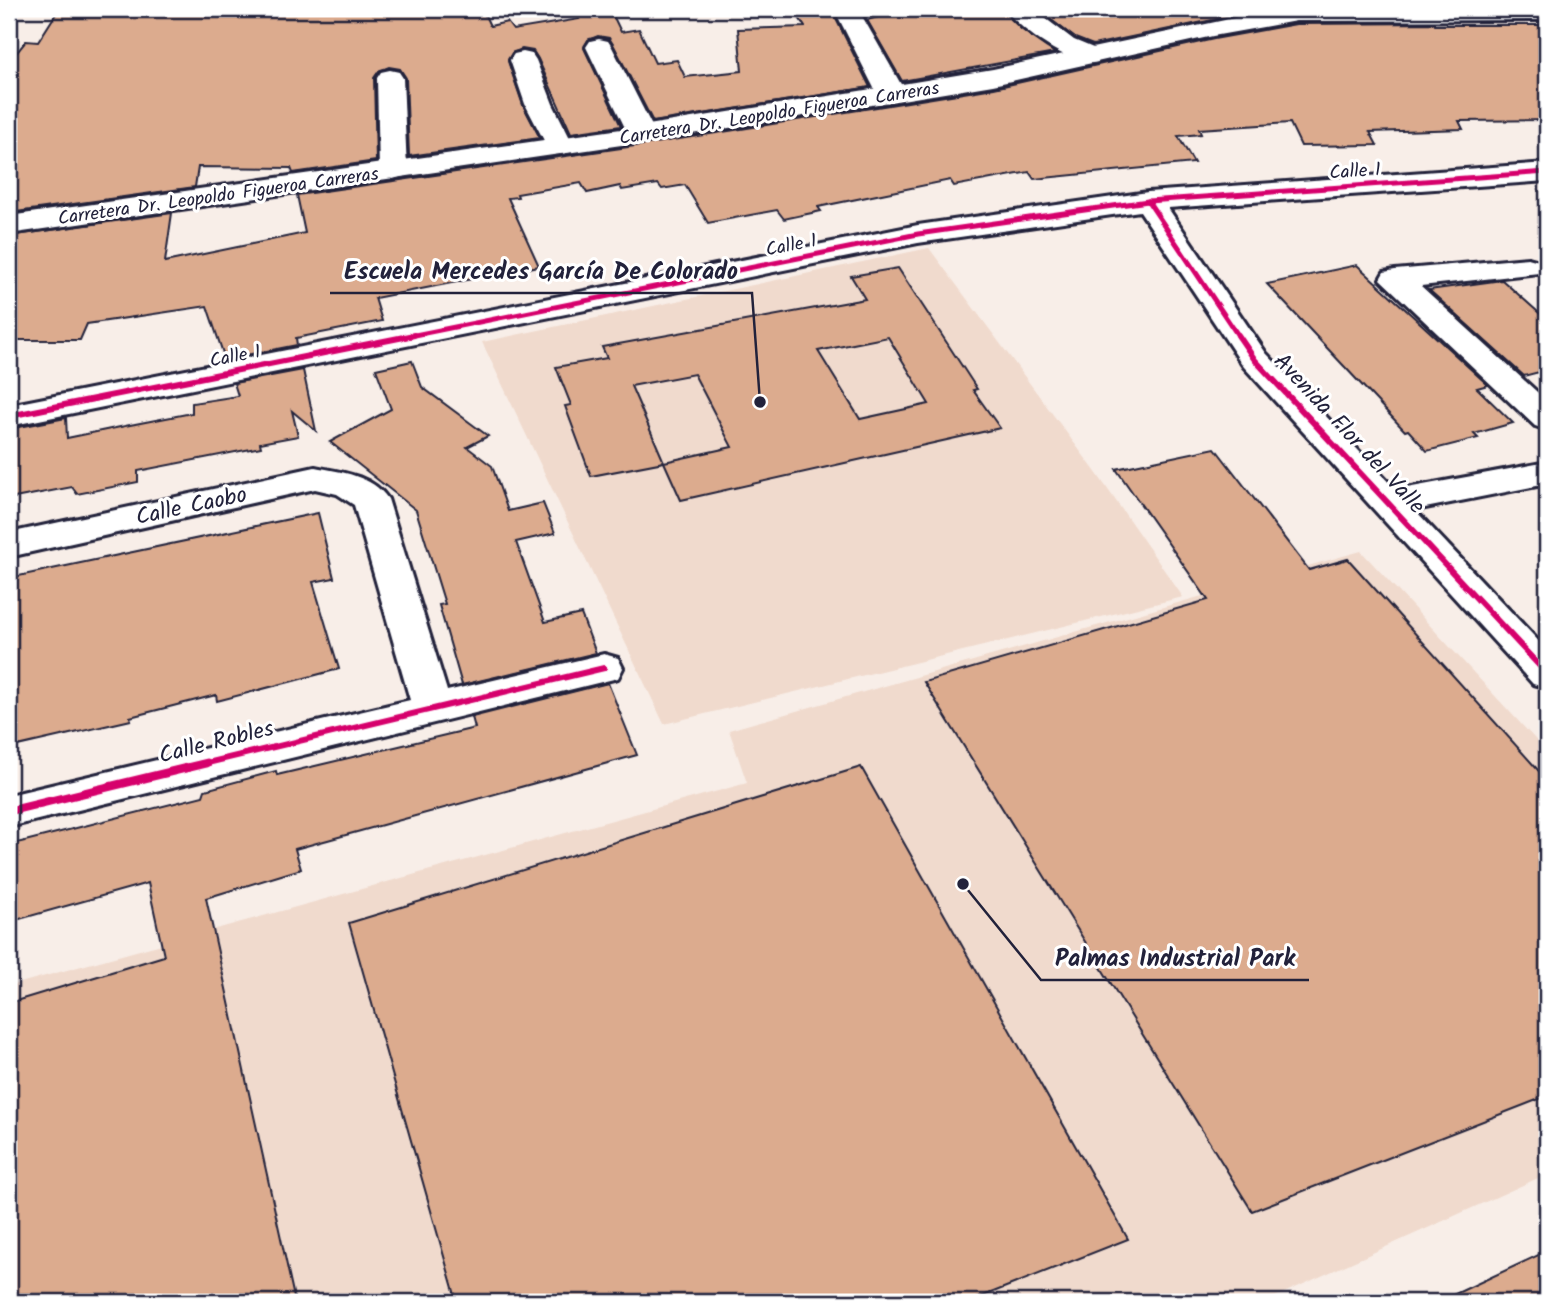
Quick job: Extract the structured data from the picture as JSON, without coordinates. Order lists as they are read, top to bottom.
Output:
{
  "streets": {
    "street": [
      "Carretera Dr. Leopoldo Figueroa Carreras",
      "Calle 1",
      "Avenida Flor del Valle",
      "Calle Caobo",
      "Calle Robles"
    ]
  },
  "crossings": [
    ["Calle 1", "Avenida Flor del Valle"],
    ["Calle Caobo", "Calle Robles"]
  ],
  "places": ["Escuela Mercedes García De Colorado", "Palmas Industrial Park"]
}
